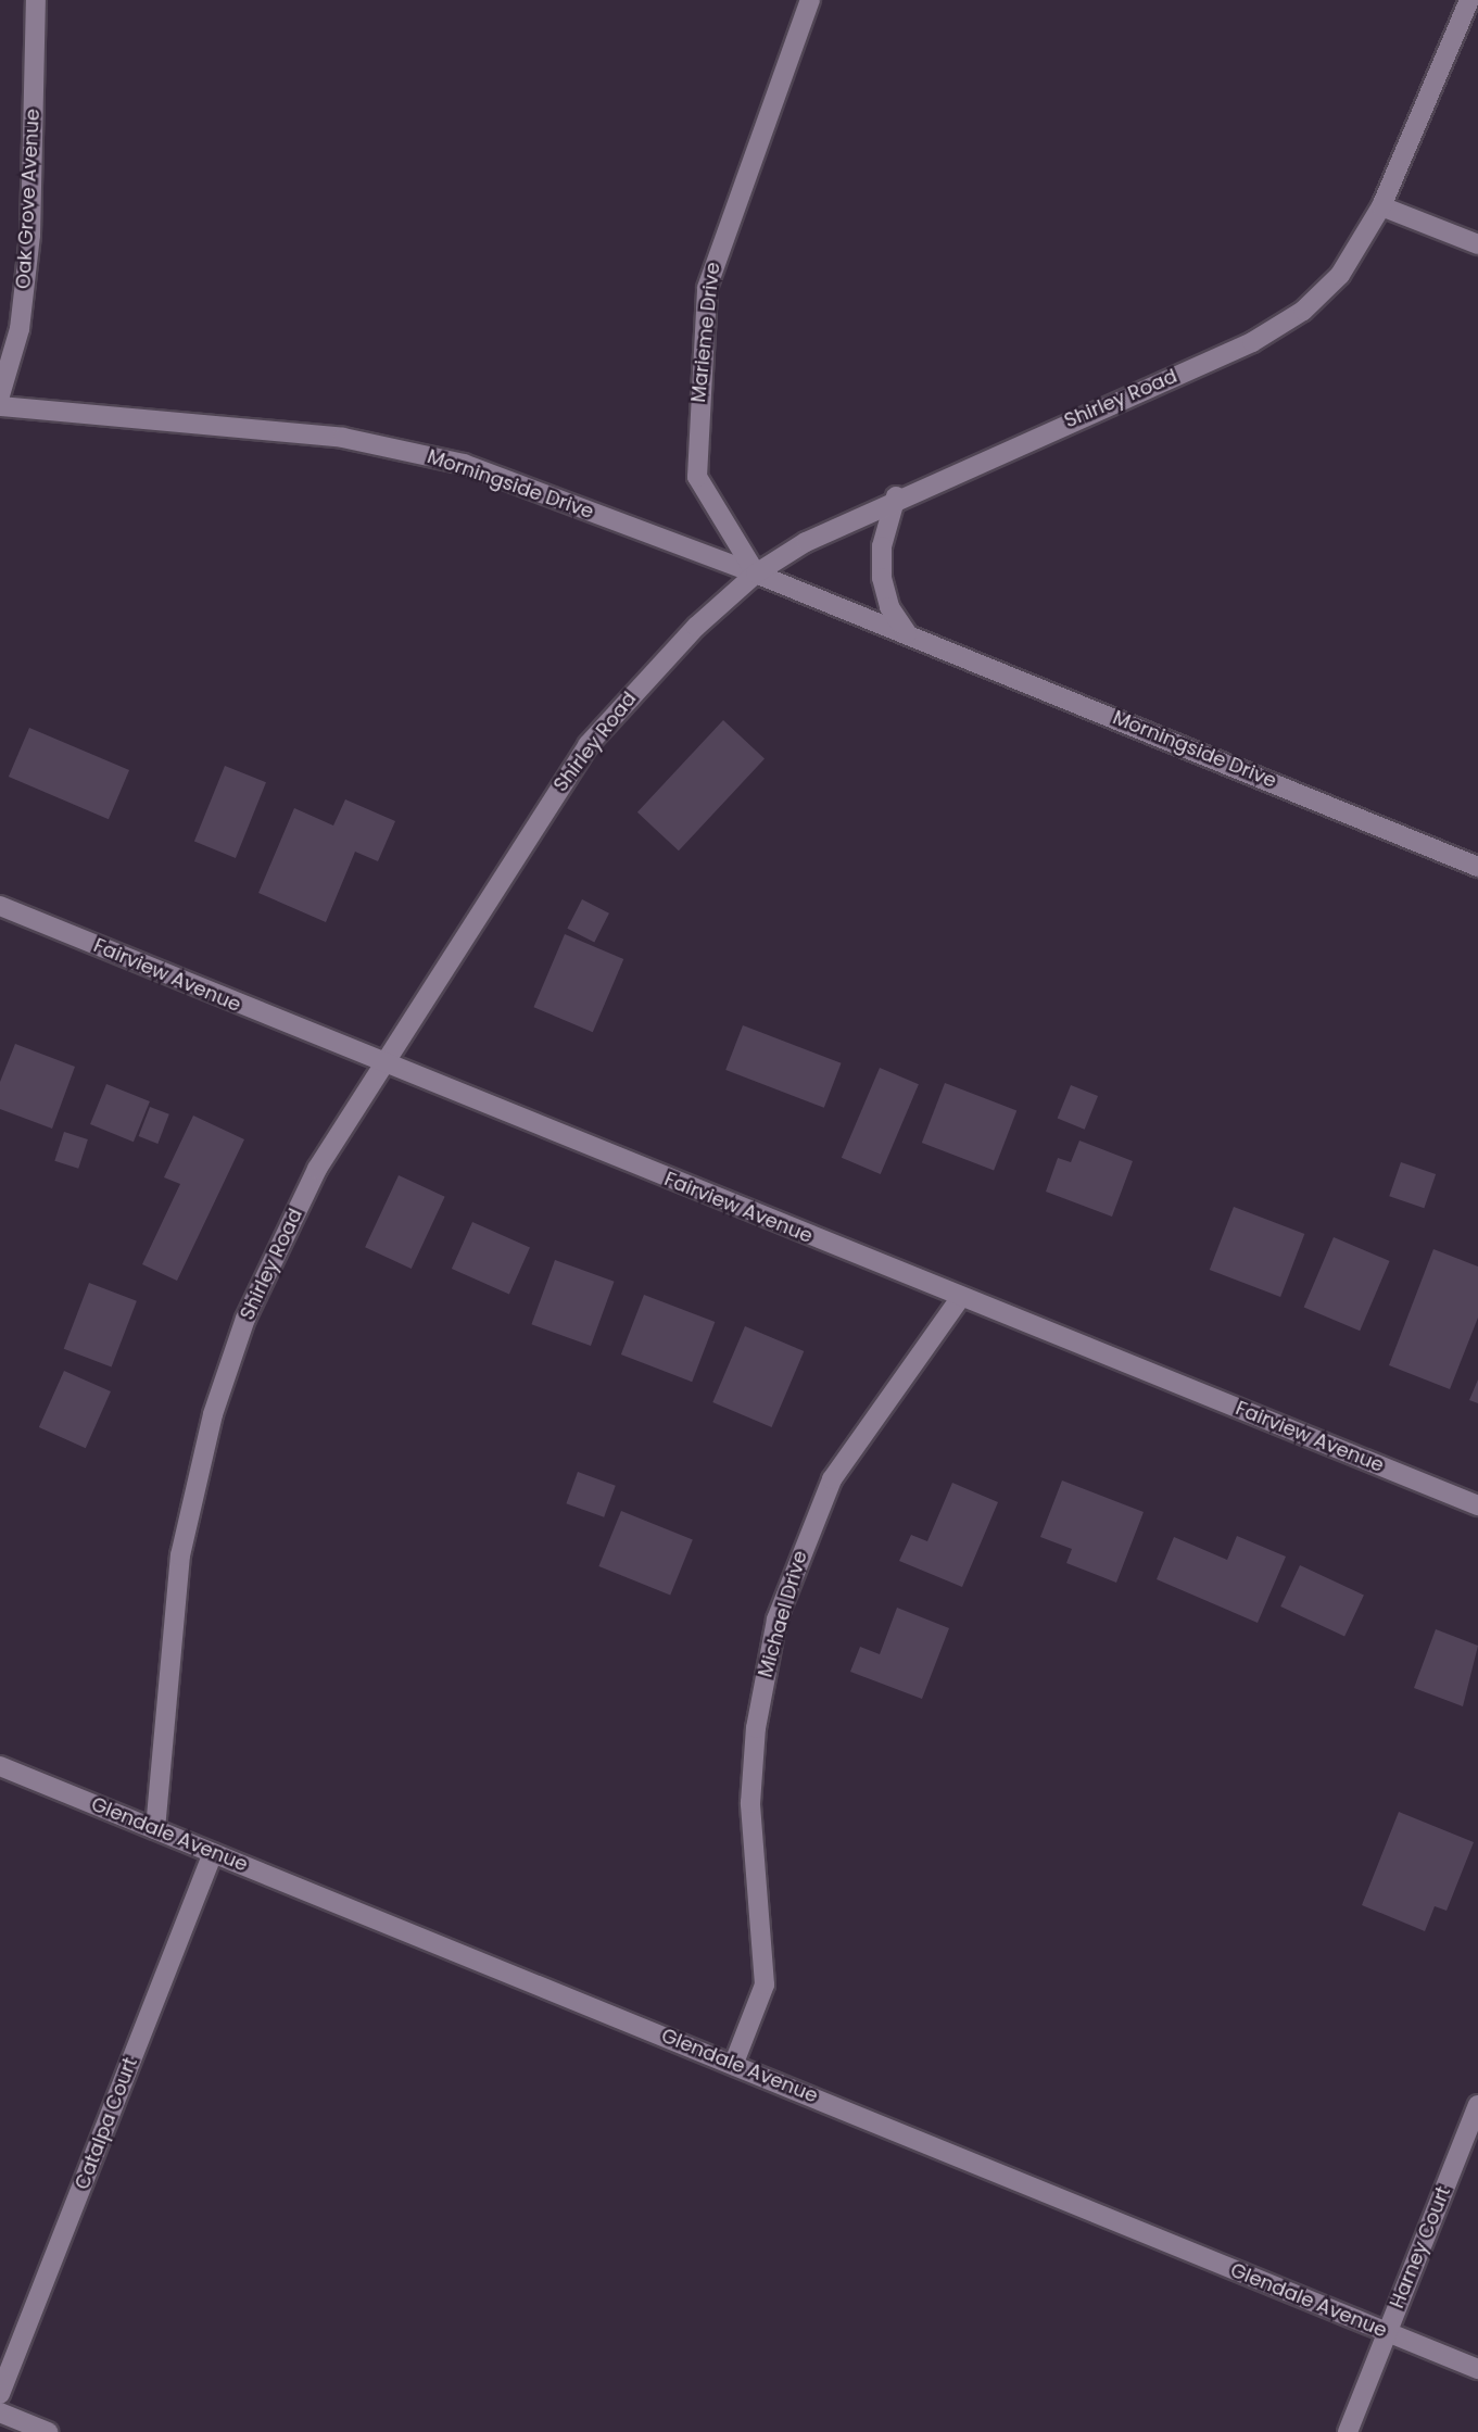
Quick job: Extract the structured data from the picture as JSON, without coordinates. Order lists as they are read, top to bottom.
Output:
{
  "streets": {
    "street": [
      "Oak Grove Avenue",
      "Marieme Drive",
      "Shirley Road",
      "Morningside Drive",
      "Fairview Avenue",
      "Michael Drive",
      "Glendale Avenue",
      "Catalpa Court",
      "Harney Court"
    ]
  },
  "crossings": [
    ["Marieme Drive", "Shirley Road"],
    ["Marieme Drive", "Morningside Drive"],
    ["Shirley Road", "Morningside Drive"],
    ["Shirley Road", "Fairview Avenue"],
    ["Shirley Road", "Glendale Avenue"],
    ["Fairview Avenue", "Michael Drive"],
    ["Michael Drive", "Glendale Avenue"],
    ["Glendale Avenue", "Catalpa Court"],
    ["Glendale Avenue", "Harney Court"]
  ]
}
